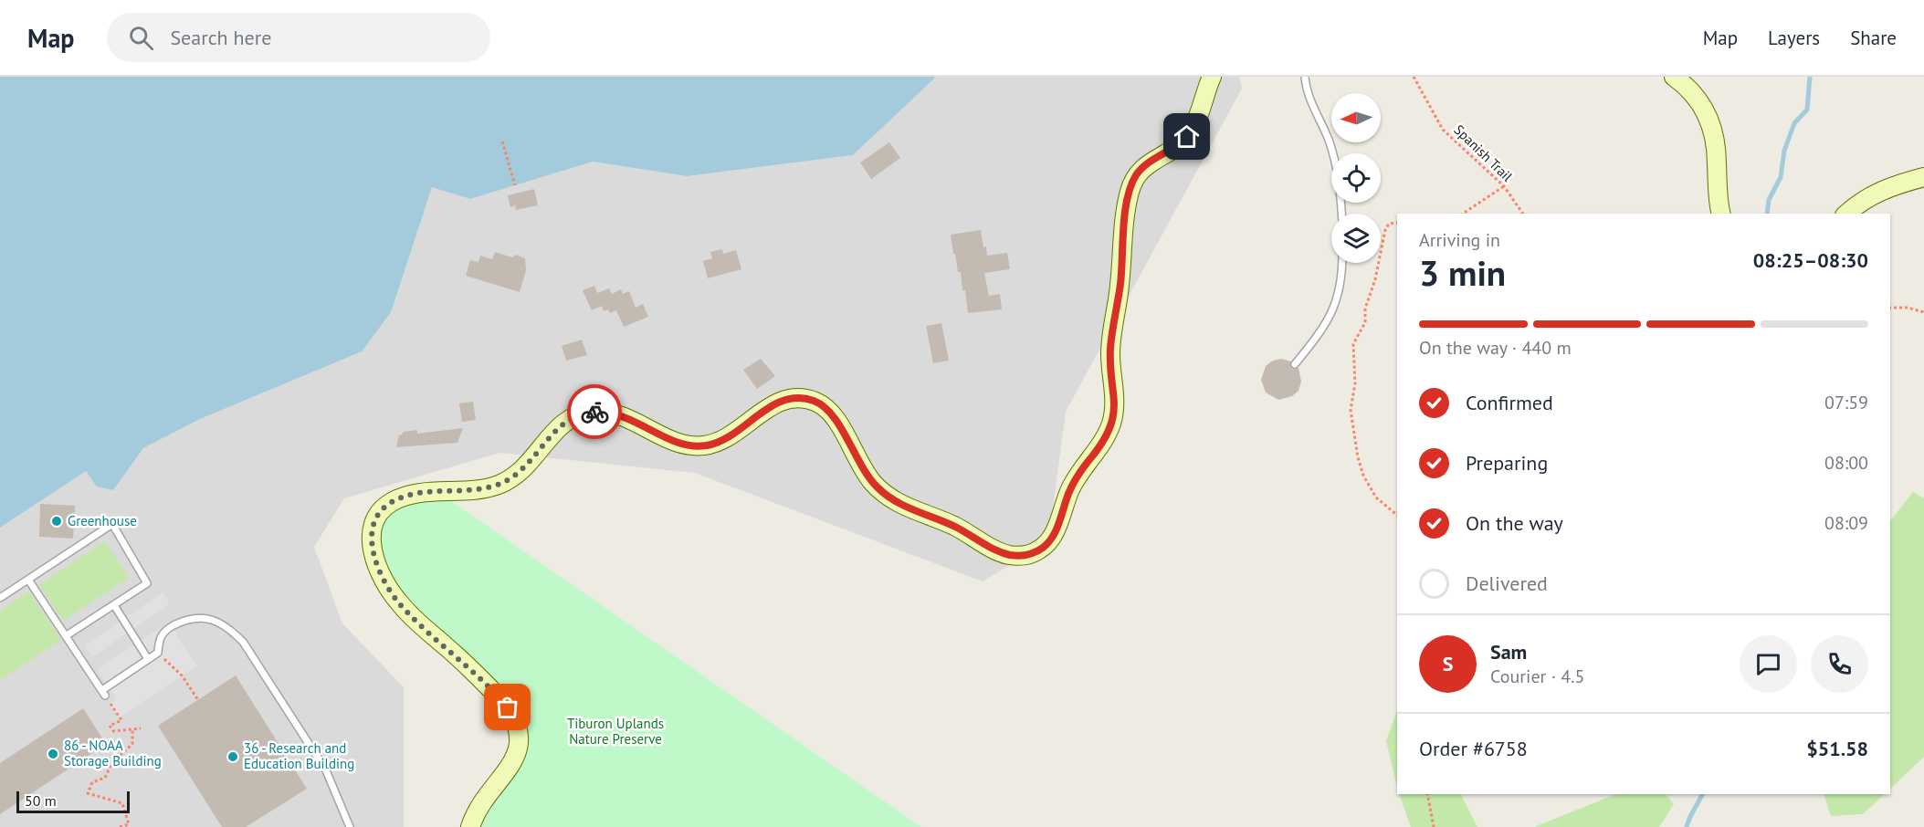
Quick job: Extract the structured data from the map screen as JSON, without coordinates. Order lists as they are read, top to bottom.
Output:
{
  "streets": {
    "path": ["Spanish Trail"]
  },
  "parks": ["Tiburon Uplands Nature Preserve"],
  "places": ["Greenhouse", "86 - NOAA Storage Building", "36 - Research and Education Building"],
  "scale_bar": "50 m",
  "north": "left",
  "page": {
    "header": "Map",
    "search": "Search here",
    "nav": ["Map", "Layers", "Share"],
    "heading": ["3 min", "Arriving in", "08:25–08:30"],
    "panel": [
      "Sam",
      "Courier · 4.5",
      "Order #6758",
      "$51.58"
    ],
    "bar": "On the way · 440 m",
    "list": [
      ["Confirmed", "07:59"],
      ["Preparing", "08:00"],
      ["On the way", "08:09"],
      "Delivered"
    ],
    "round": "S",
    "scale": "50 m"
  }
}
